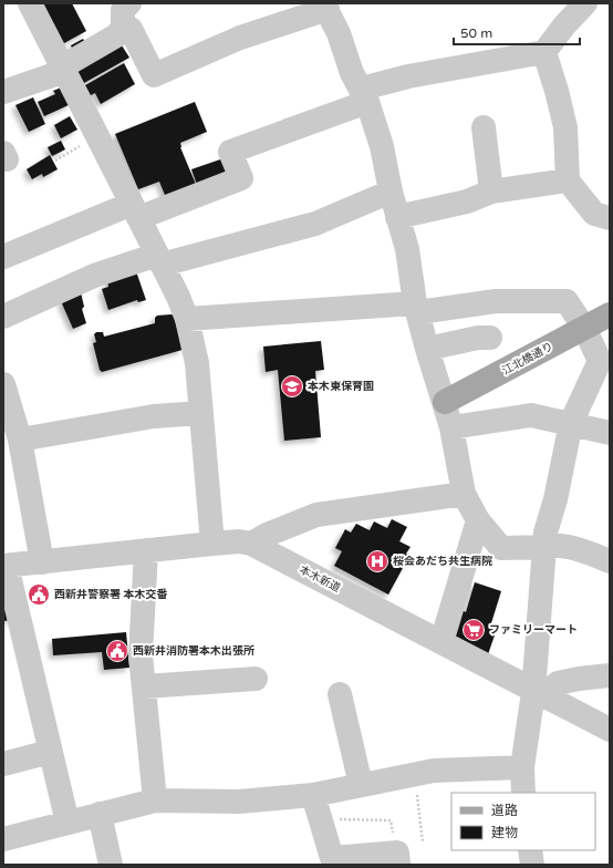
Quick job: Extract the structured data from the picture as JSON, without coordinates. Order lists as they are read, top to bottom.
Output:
{
  "streets": {
    "main road": ["江北橋通り"],
    "street": ["本木新道"]
  },
  "places": {
    "school or university": ["本木東保育園"],
    "hospital": ["桜会あだち共生病院"],
    "public building": ["西新井警察署 本木交番", "西新井消防署本木出張所"],
    "supermarket": ["ファミリーマート"]
  },
  "legend": ["道路", "建物"],
  "scale_bar": "50 m"
}
